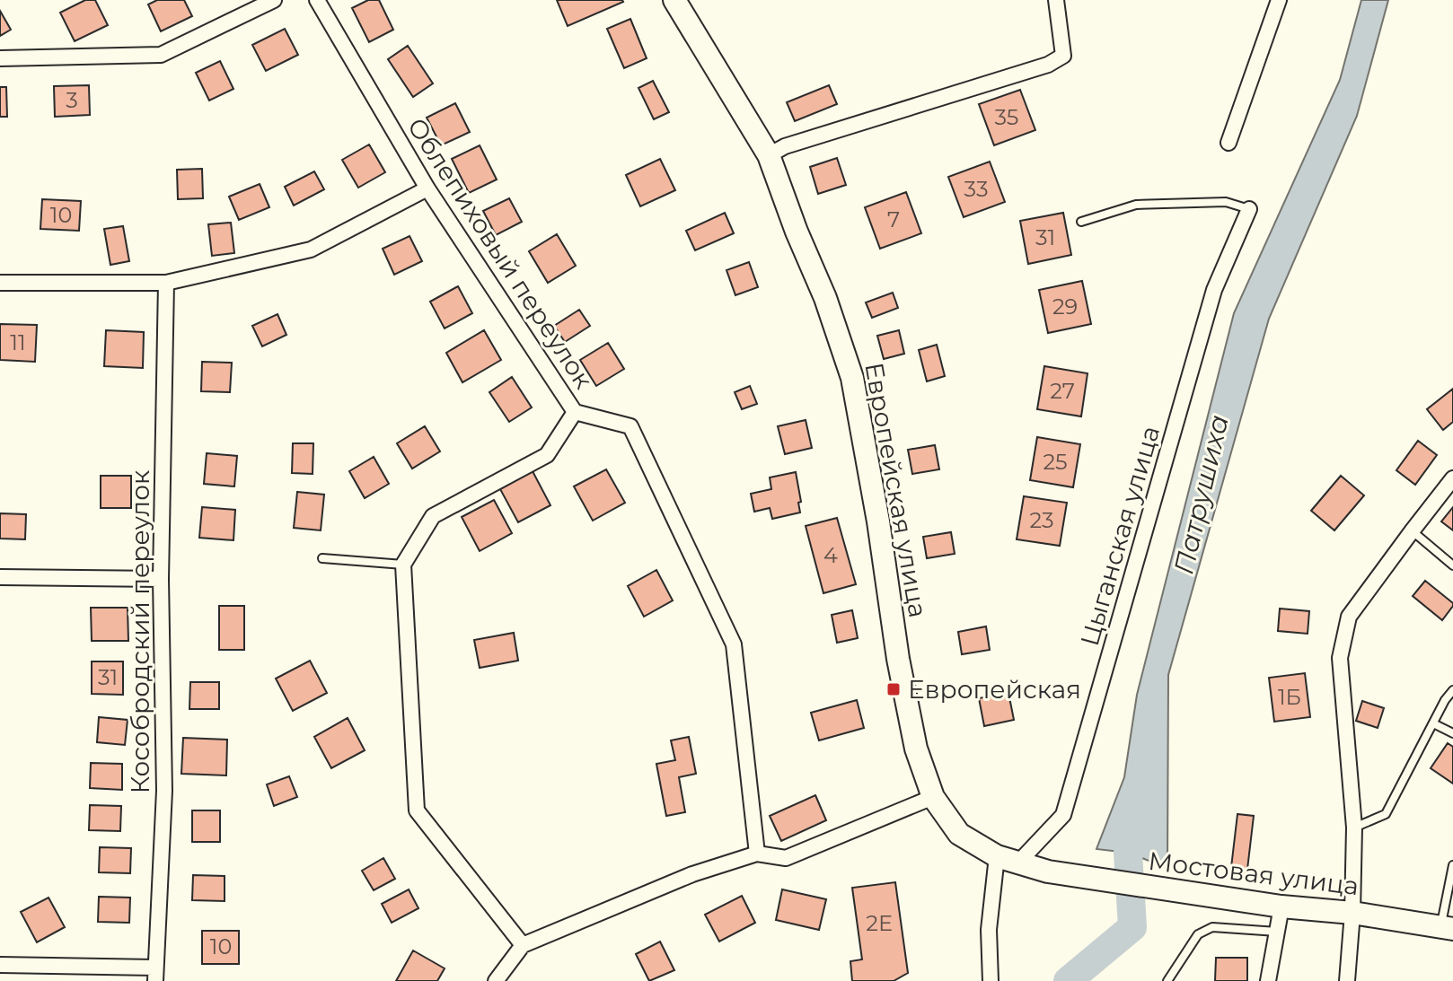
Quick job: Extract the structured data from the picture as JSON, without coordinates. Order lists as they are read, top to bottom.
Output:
{
  "streets": {
    "street": [
      "Облепиховый переулок",
      "Европейская улица",
      "Цыганская улица",
      "Кособродский переулок",
      "Мостовая улица"
    ]
  },
  "crossings": [
    ["Европейская улица", "Цыганская улица"],
    ["Европейская улица", "Мостовая улица"]
  ],
  "water": ["Патрушиха"],
  "places": {
    "transit": ["Европейская"]
  },
  "house_numbers": [
    "3",
    "35",
    "33",
    "10",
    "7",
    "31",
    "29",
    "11",
    "27",
    "25",
    "23",
    "4",
    "31",
    "1Б",
    "2Е",
    "10"
  ]
}
